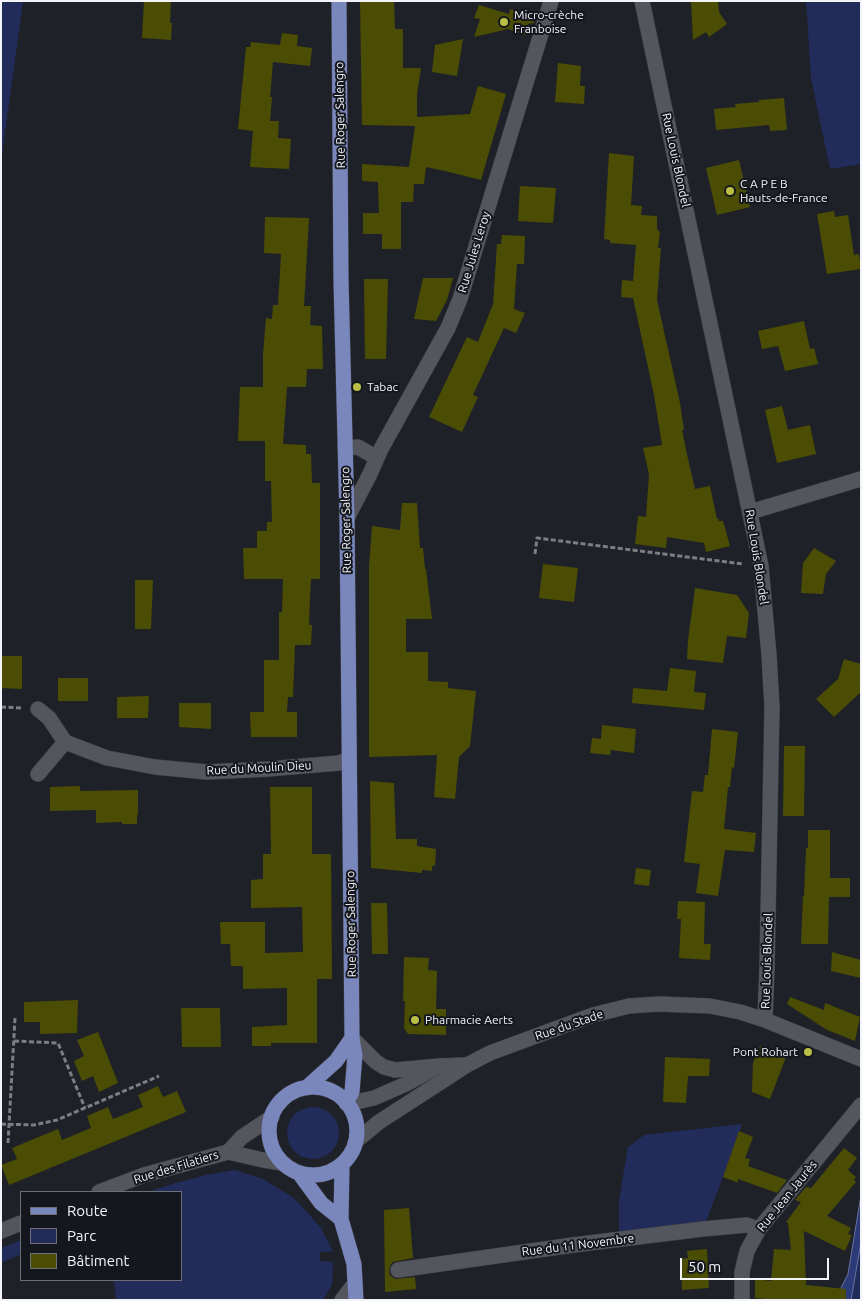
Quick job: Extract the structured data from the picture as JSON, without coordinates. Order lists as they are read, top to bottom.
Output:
{
  "streets": {
    "main road": ["Rue Roger Salengro"],
    "street": [
      "Rue Louis Blondel",
      "Rue Jules Leroy",
      "Rue du Moulin Dieu",
      "Rue du Stade",
      "Rue des Filatiers",
      "Rue Jean Jaurès",
      "Rue du 11 Novembre"
    ]
  },
  "crossings": [
    ["Rue Roger Salengro", "Rue Jules Leroy"],
    ["Rue Roger Salengro", "Rue du Moulin Dieu"],
    ["Rue Roger Salengro", "Rue du Stade"],
    ["Rue Roger Salengro", "Rue des Filatiers"],
    ["Rue Louis Blondel", "Rue du Stade"],
    ["Rue du Stade", "Rue des Filatiers"],
    ["Rue Jean Jaurès", "Rue du 11 Novembre"]
  ],
  "places": [
    "Micro-crèche Franboise",
    "C A P E B Hauts-de-France",
    "Tabac",
    "Pharmacie Aerts",
    "Pont Rohart"
  ],
  "legend": ["Route", "Parc", "Bâtiment"],
  "scale_bar": "50 m"
}
